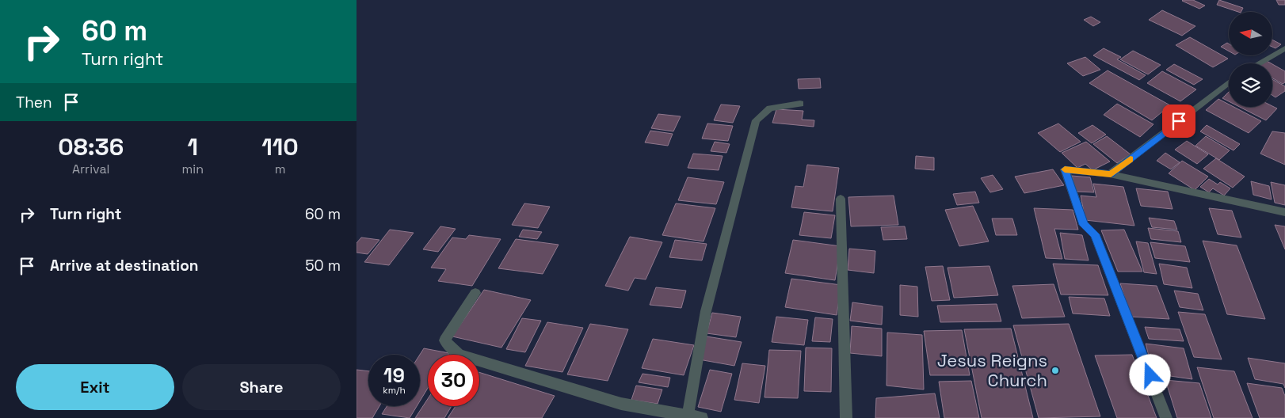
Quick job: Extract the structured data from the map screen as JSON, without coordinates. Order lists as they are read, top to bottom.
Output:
{
  "places": ["Jesus Reigns Church"],
  "north": "left",
  "page": {
    "turn": ["60 m", "Turn right"],
    "then": "Then",
    "eta": [
      "08:36",
      "Arrival",
      "1",
      "min",
      "110",
      "m"
    ],
    "list": [
      {
        "name": "Turn right",
        "value": "60 m"
      },
      {
        "name": "Arrive at destination",
        "value": "50 m"
      }
    ],
    "speed": "19 km/h",
    "limit": "30",
    "buttons": ["Exit", "Share"]
  }
}
